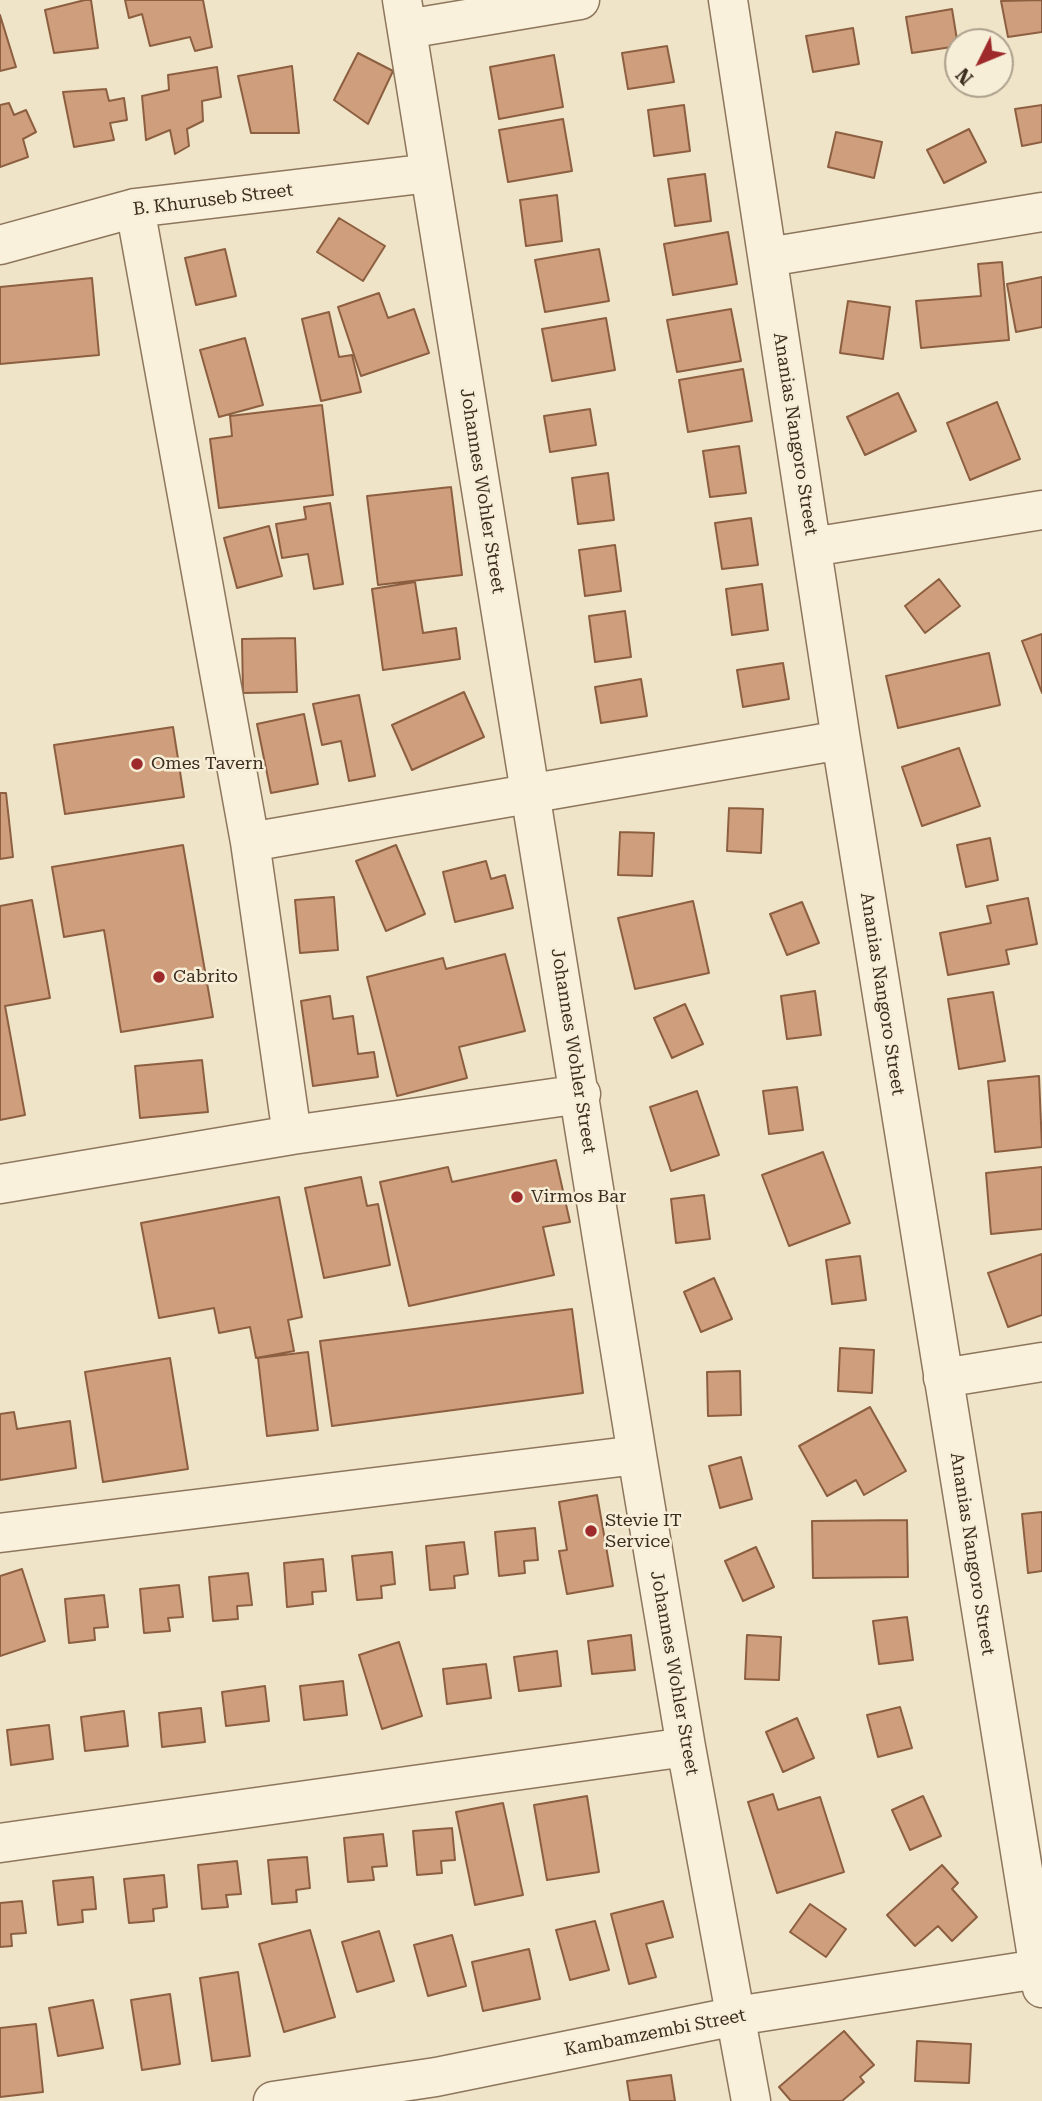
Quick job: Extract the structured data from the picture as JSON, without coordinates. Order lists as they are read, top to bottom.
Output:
{
  "streets": {
    "street": [
      "B. Khuruseb Street",
      "Ananias Nangoro Street",
      "Johannes Wohler Street",
      "Kambamzembi Street"
    ]
  },
  "crossings": [
    ["B. Khuruseb Street", "Johannes Wohler Street"],
    ["Ananias Nangoro Street", "Kambamzembi Street"],
    ["Johannes Wohler Street", "Kambamzembi Street"]
  ],
  "places": [
    "Omes Tavern",
    "Cabrito",
    "Virmos Bar",
    "Stevie IT Service"
  ],
  "north": "bottom left"
}
